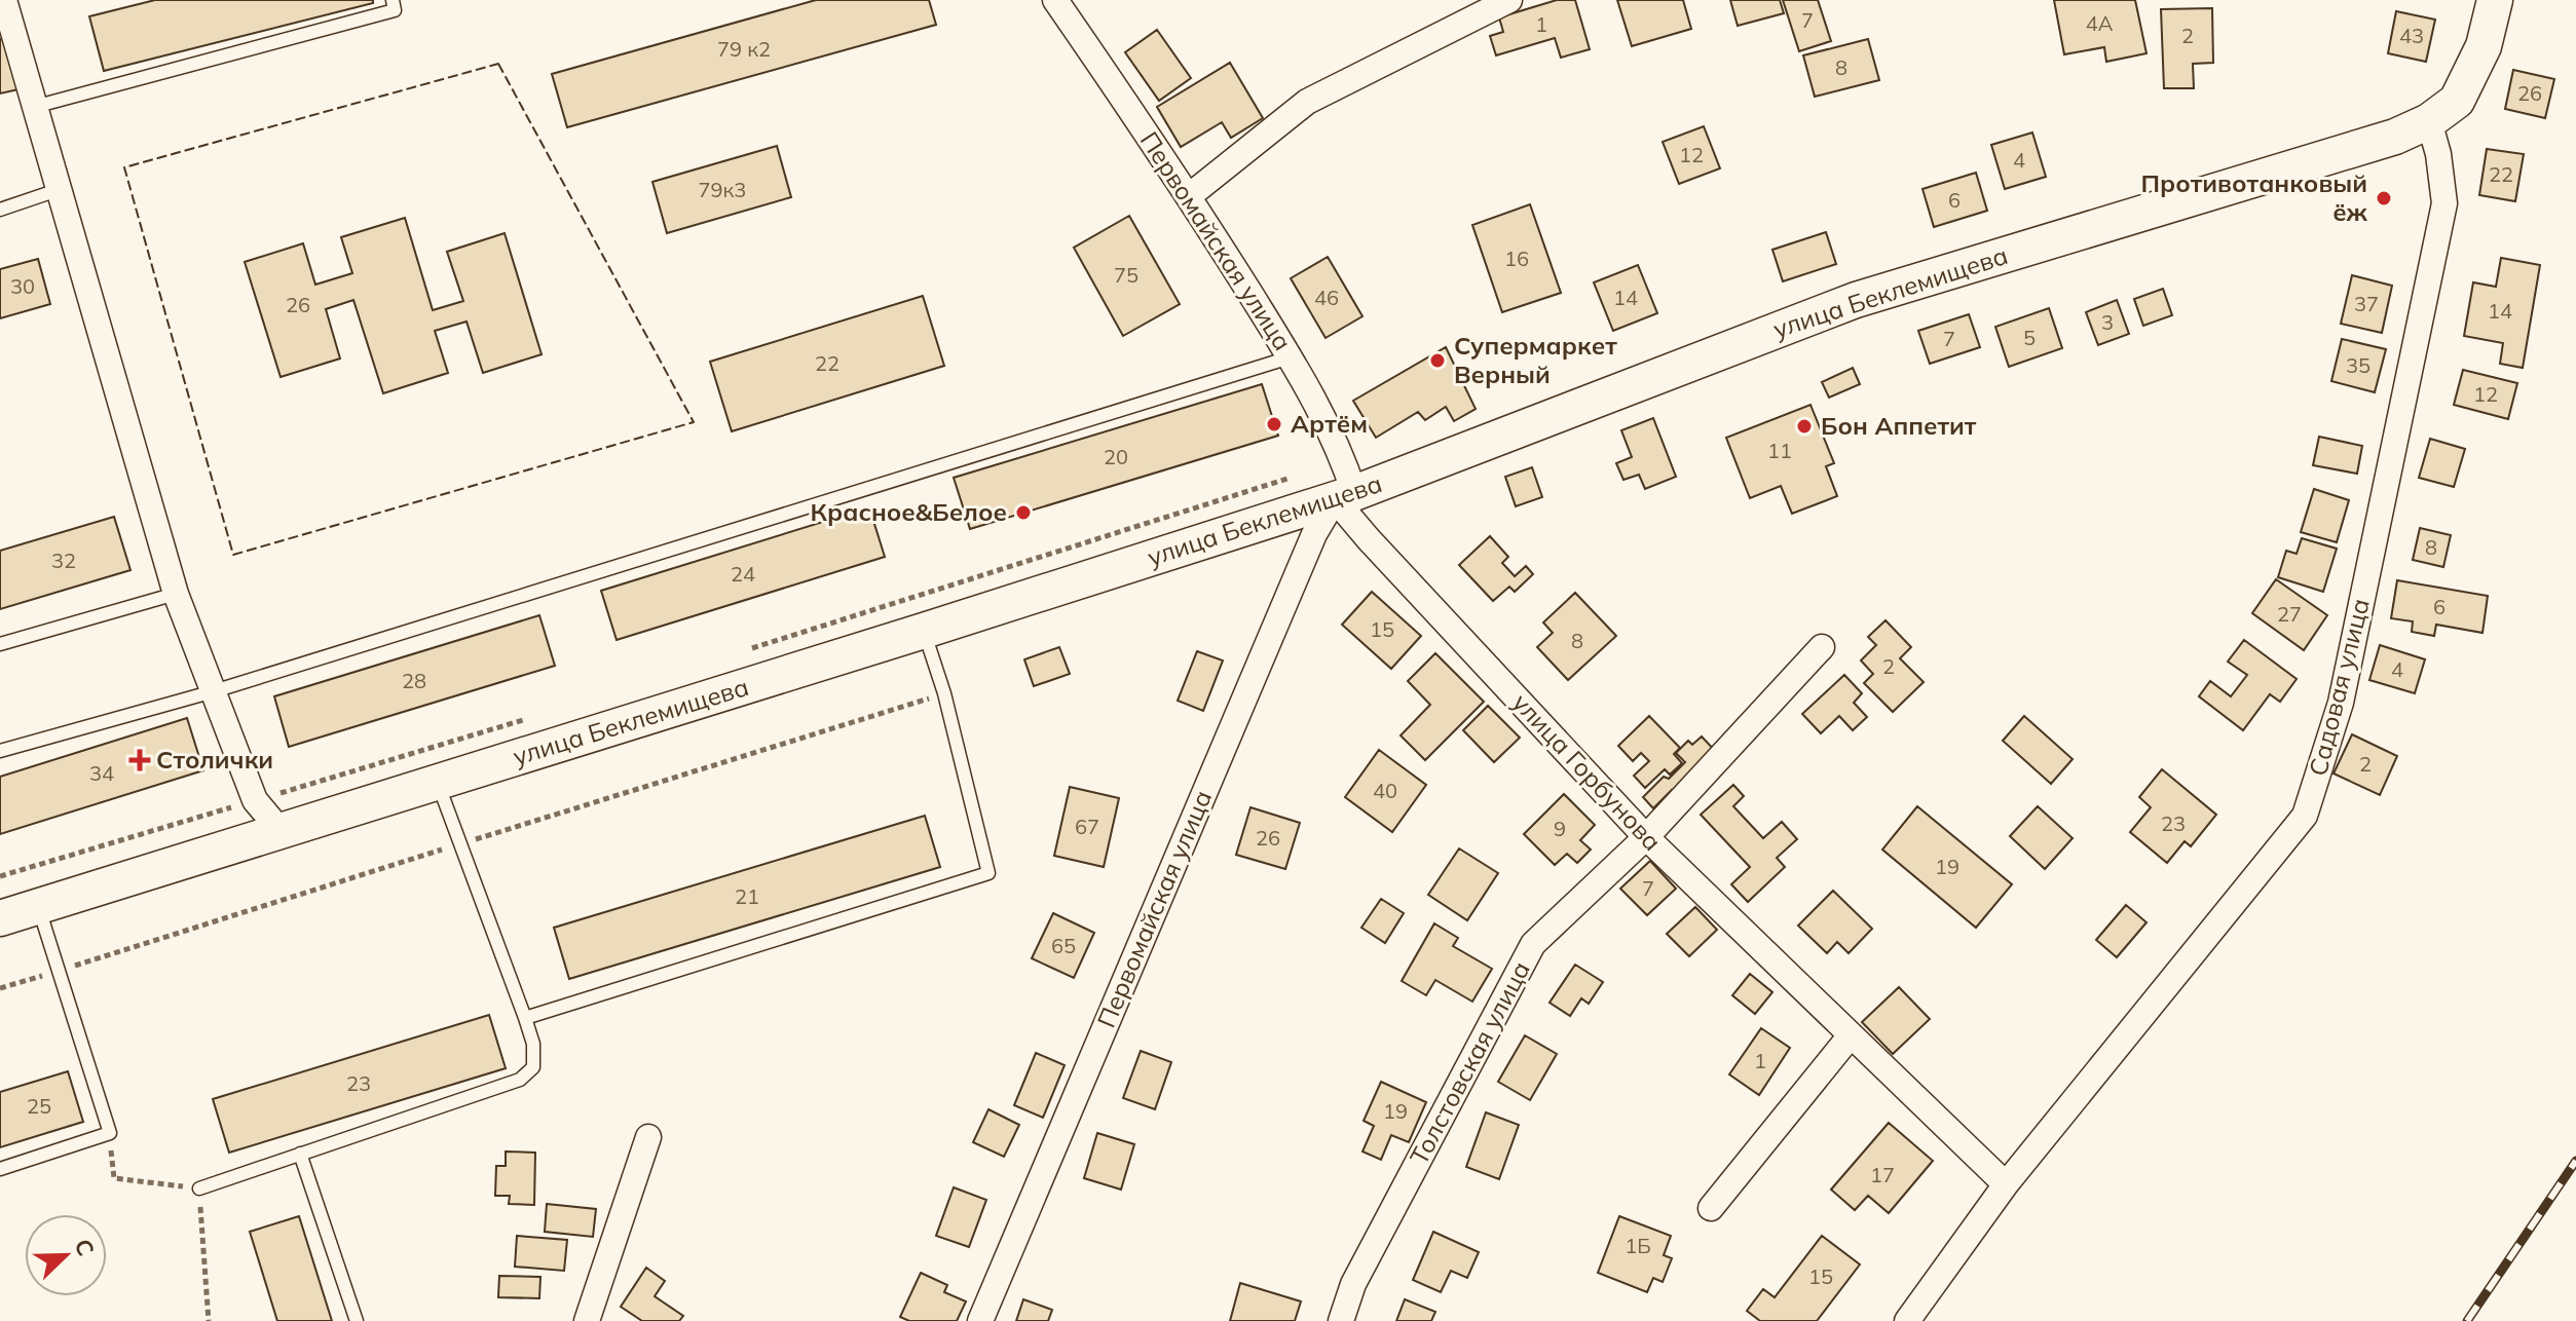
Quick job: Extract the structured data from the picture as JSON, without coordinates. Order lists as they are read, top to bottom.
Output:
{
  "streets": {
    "main road": ["улица Беклемищева"],
    "street": [
      "Первомайская улица",
      "Садовая улица",
      "улица Горбунова",
      "Толстовская улица"
    ]
  },
  "crossings": [
    ["Первомайская улица", "улица Беклемищева"],
    ["Первомайская улица", "улица Горбунова"],
    ["улица Беклемищева", "Садовая улица"],
    ["улица Беклемищева", "улица Горбунова"],
    ["Садовая улица", "улица Горбунова"],
    ["улица Горбунова", "Толстовская улица"]
  ],
  "places": {
    "other": [
      "Противотанковый ёж",
      "Супермаркет Верный",
      "Артём",
      "Бон Аппетит",
      "Красное&Белое"
    ],
    "health": ["Столички"]
  },
  "house_numbers": [
    "7",
    "4А",
    "1",
    "2",
    "43",
    "79 к2",
    "8",
    "26",
    "12",
    "4",
    "22",
    "79к3",
    "6",
    "16",
    "75",
    "30",
    "46",
    "14",
    "37",
    "26",
    "14",
    "3",
    "5",
    "7",
    "22",
    "35",
    "12",
    "11",
    "20",
    "8",
    "32",
    "24",
    "6",
    "27",
    "15",
    "8",
    "2",
    "4",
    "28",
    "2",
    "34",
    "40",
    "23",
    "67",
    "9",
    "26",
    "19",
    "7",
    "21",
    "65",
    "1",
    "23",
    "25",
    "19",
    "17",
    "1Б",
    "15"
  ],
  "north": "top right"
}
